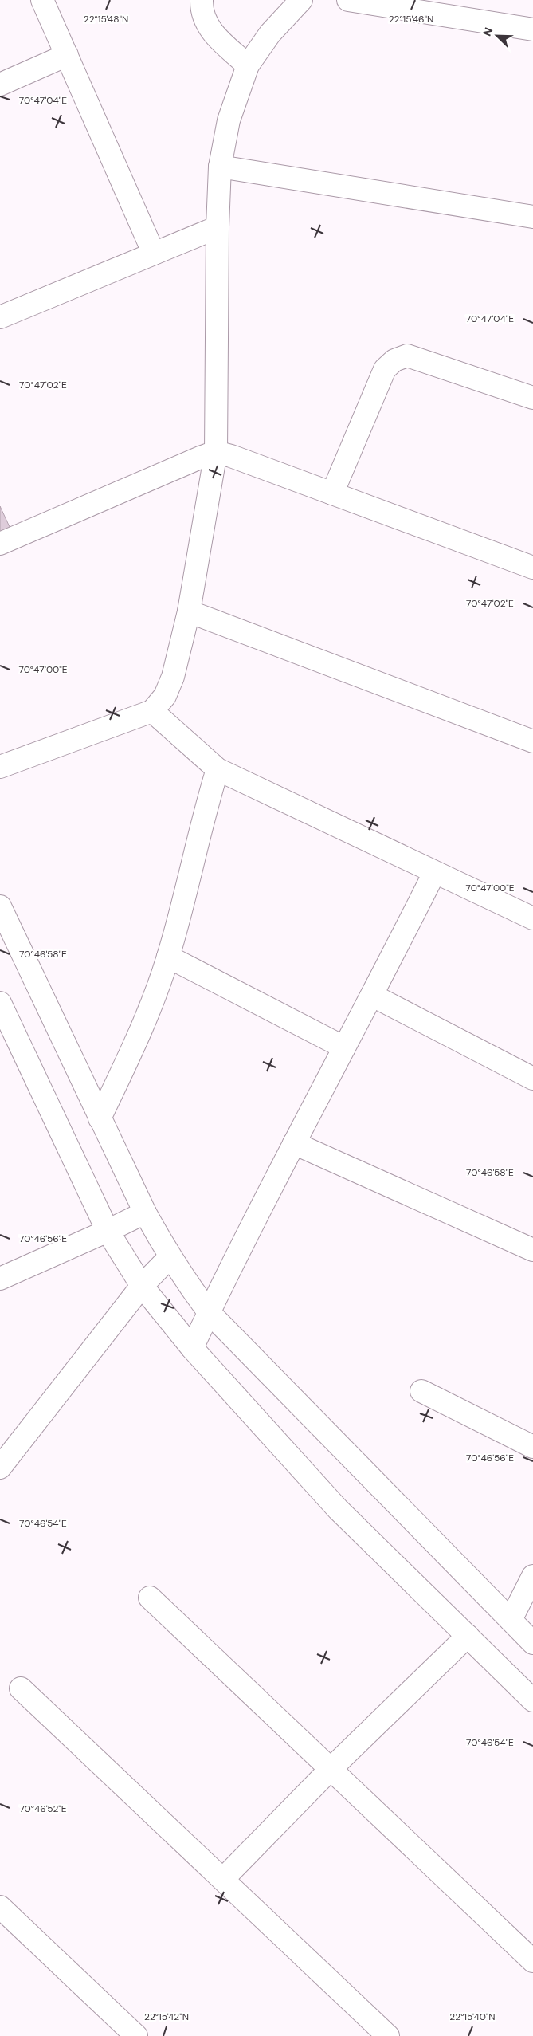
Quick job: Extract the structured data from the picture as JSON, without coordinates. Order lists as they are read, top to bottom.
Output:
{
  "north": "top left",
  "coordinates": [
    "22°15'48\"N",
    "22°15'46\"N",
    "70°47'04\"E",
    "70°47'02\"E",
    "70°47'00\"E",
    "70°46'58\"E",
    "70°46'56\"E",
    "70°46'54\"E",
    "70°46'52\"E",
    "22°15'42\"N",
    "22°15'40\"N"
  ]
}
